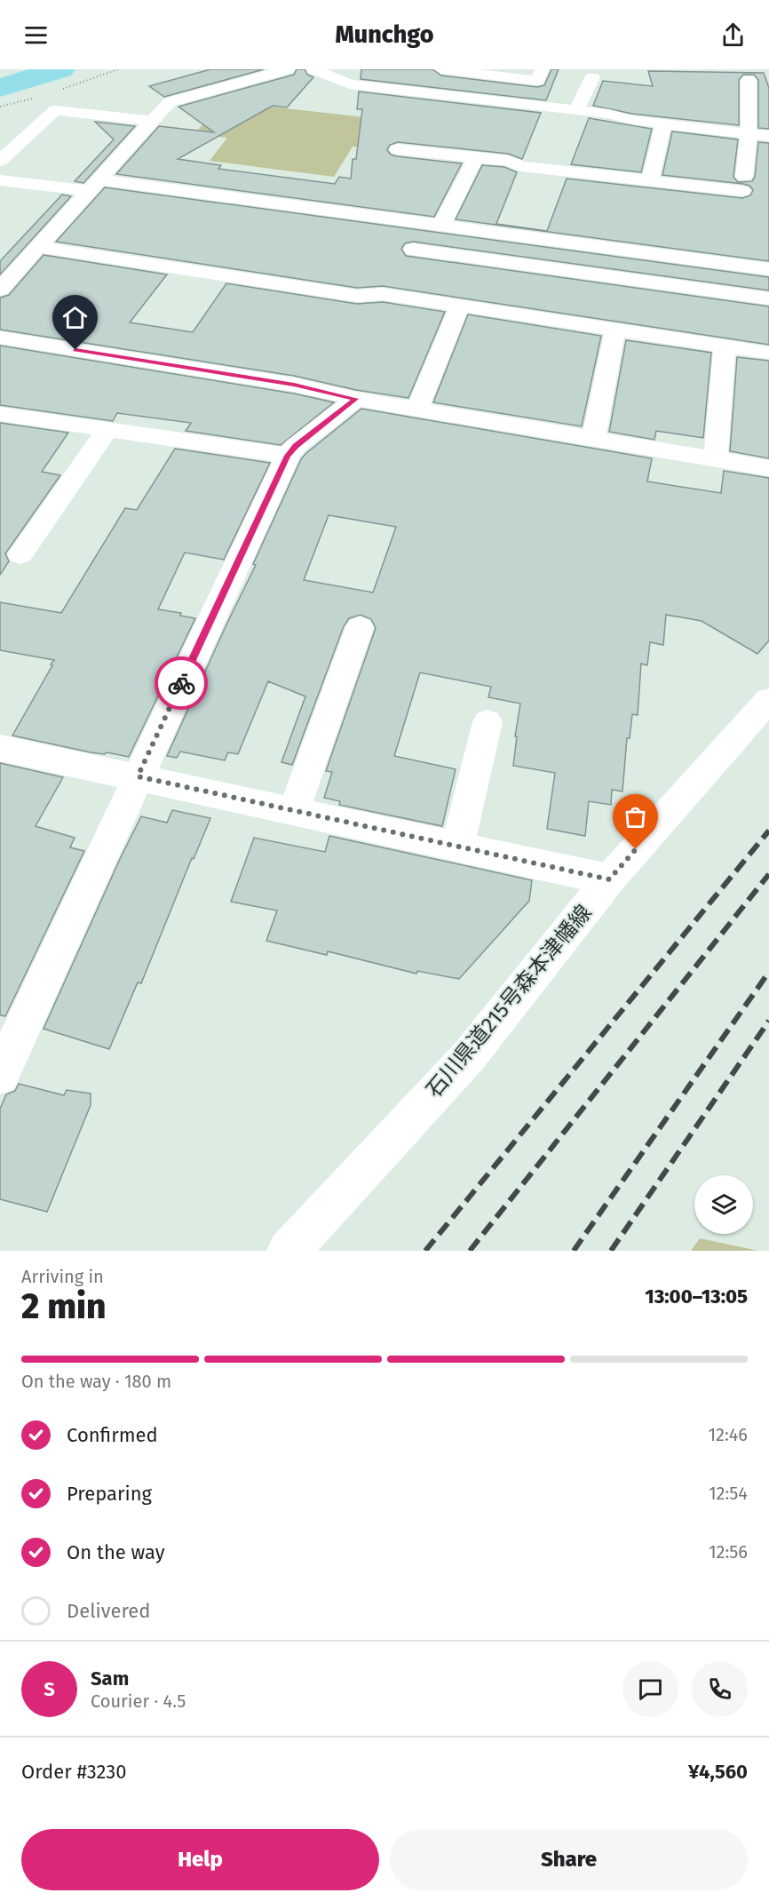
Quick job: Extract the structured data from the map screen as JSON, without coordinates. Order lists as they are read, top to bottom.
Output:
{
  "streets": {
    "street": ["石川県道215号森本津幡線"]
  },
  "page": {
    "header": "Munchgo",
    "heading": ["2 min", "Arriving in", "13:00–13:05"],
    "panel": [
      "Sam",
      "Courier · 4.5",
      "Order #3230",
      "¥4,560"
    ],
    "bar": "On the way · 180 m",
    "list": [
      ["Confirmed", "12:46"],
      ["Preparing", "12:54"],
      ["On the way", "12:56"],
      "Delivered"
    ],
    "round": "S",
    "buttons": ["Help", "Share"]
  }
}
